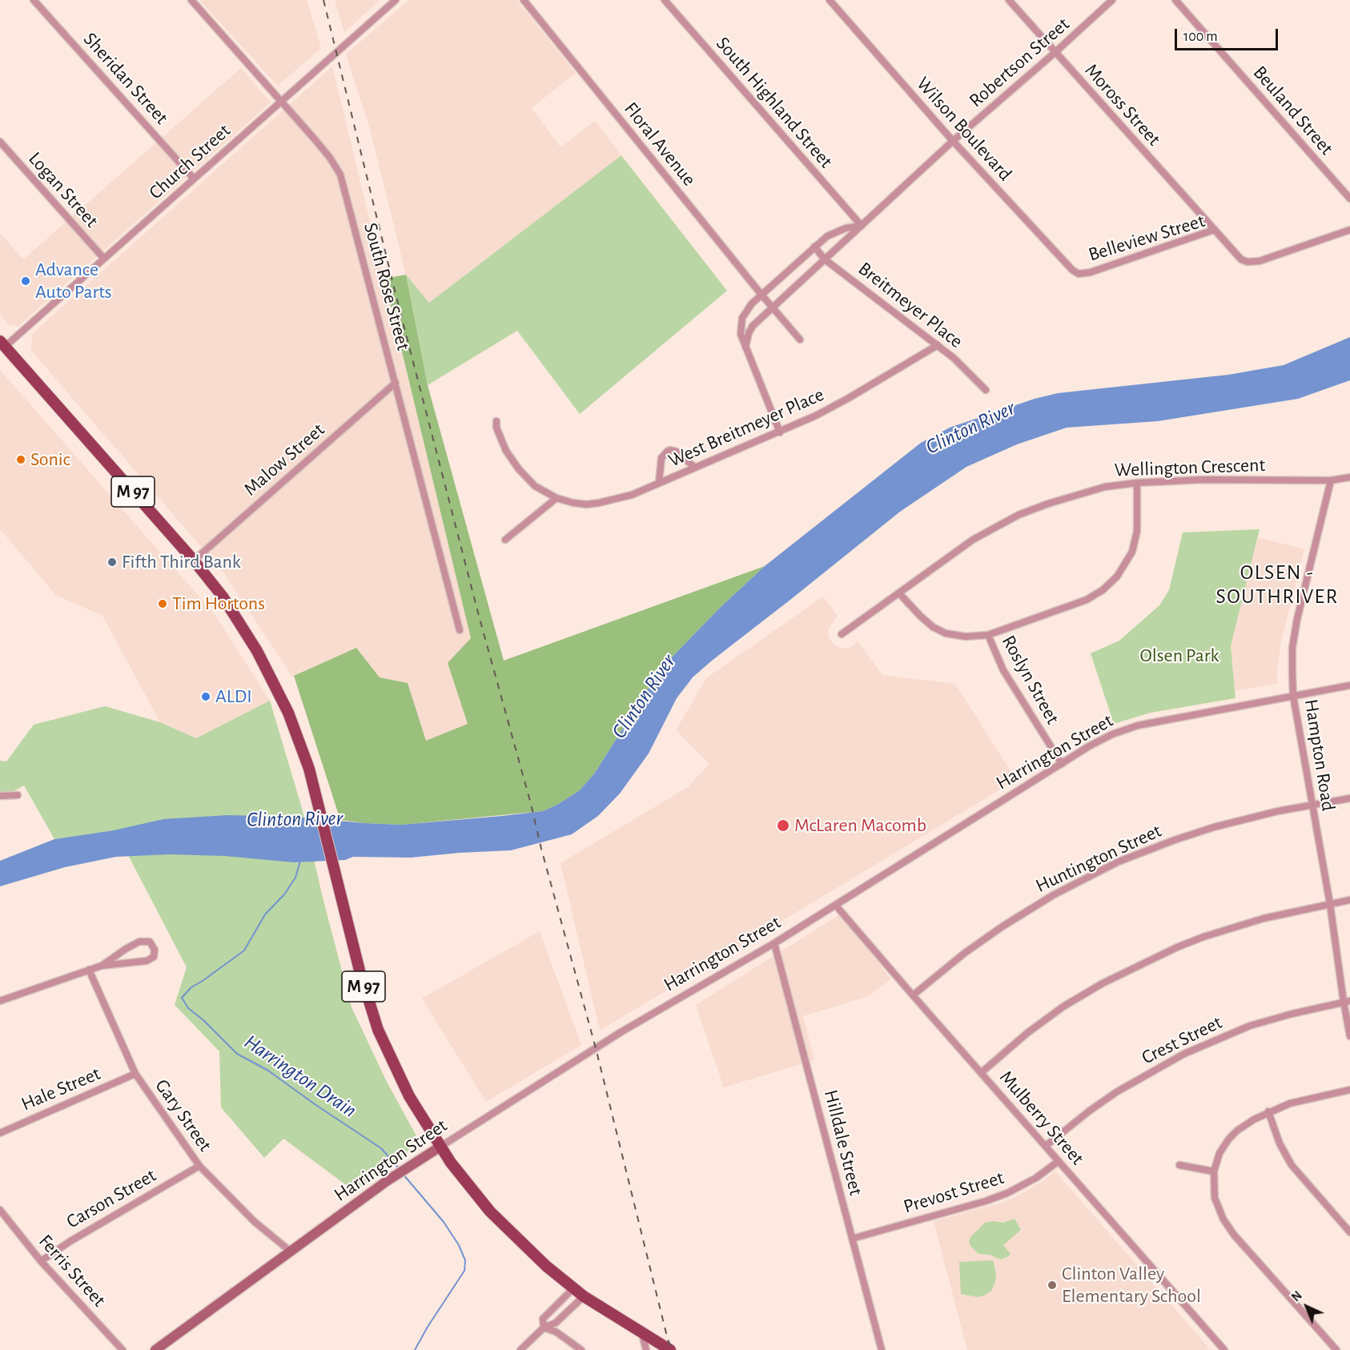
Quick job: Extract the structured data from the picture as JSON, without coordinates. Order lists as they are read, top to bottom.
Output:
{
  "streets": {
    "main road": ["M 97"],
    "street": [
      "Robertson Street",
      "Sheridan Street",
      "South Highland Street",
      "Moross Street",
      "Beuland Street",
      "Wilson Boulevard",
      "Floral Avenue",
      "Church Street",
      "Logan Street",
      "Belleview Street",
      "South Rose Street",
      "Breitmeyer Place",
      "West Breitmeyer Place",
      "Malow Street",
      "Wellington Crescent",
      "Roslyn Street",
      "Harrington Street",
      "Hampton Road",
      "Huntington Street",
      "Crest Street",
      "Hale Street",
      "Gary Street",
      "Mulberry Street",
      "Hilldale Street",
      "Prevost Street",
      "Carson Street",
      "Ferris Street"
    ]
  },
  "crossings": [
    ["Robertson Street", "South Highland Street"],
    ["Robertson Street", "Moross Street"],
    ["Robertson Street", "Wilson Boulevard"],
    ["Robertson Street", "Floral Avenue"],
    ["Robertson Street", "Breitmeyer Place"],
    ["Sheridan Street", "Church Street"],
    ["Moross Street", "Belleview Street"],
    ["Wilson Boulevard", "Belleview Street"],
    ["Church Street", "Logan Street"],
    ["Church Street", "South Rose Street"],
    ["Church Street", "M 97"],
    ["South Rose Street", "Malow Street"],
    ["Breitmeyer Place", "West Breitmeyer Place"],
    ["Malow Street", "M 97"],
    ["Wellington Crescent", "Hampton Road"],
    ["M 97", "Harrington Street"],
    ["Roslyn Street", "Harrington Street"],
    ["Harrington Street", "Hampton Road"],
    ["Harrington Street", "Gary Street"],
    ["Harrington Street", "Mulberry Street"],
    ["Harrington Street", "Hilldale Street"],
    ["Hampton Road", "Huntington Street"],
    ["Hampton Road", "Crest Street"],
    ["Huntington Street", "Mulberry Street"],
    ["Crest Street", "Mulberry Street"],
    ["Hale Street", "Gary Street"],
    ["Gary Street", "Carson Street"],
    ["Mulberry Street", "Prevost Street"],
    ["Hilldale Street", "Prevost Street"],
    ["Carson Street", "Ferris Street"]
  ],
  "districts": ["OLSEN - SOUTHRIVER"],
  "water": ["Clinton River", "Harrington Drain"],
  "parks": ["Olsen Park"],
  "places": [
    "Advance Auto Parts",
    "Sonic",
    "Fifth Third Bank",
    "Tim Hortons",
    "ALDI",
    "McLaren Macomb",
    "Clinton Valley Elementary School"
  ],
  "scale_bar": "100 m",
  "north": "top left"
}
